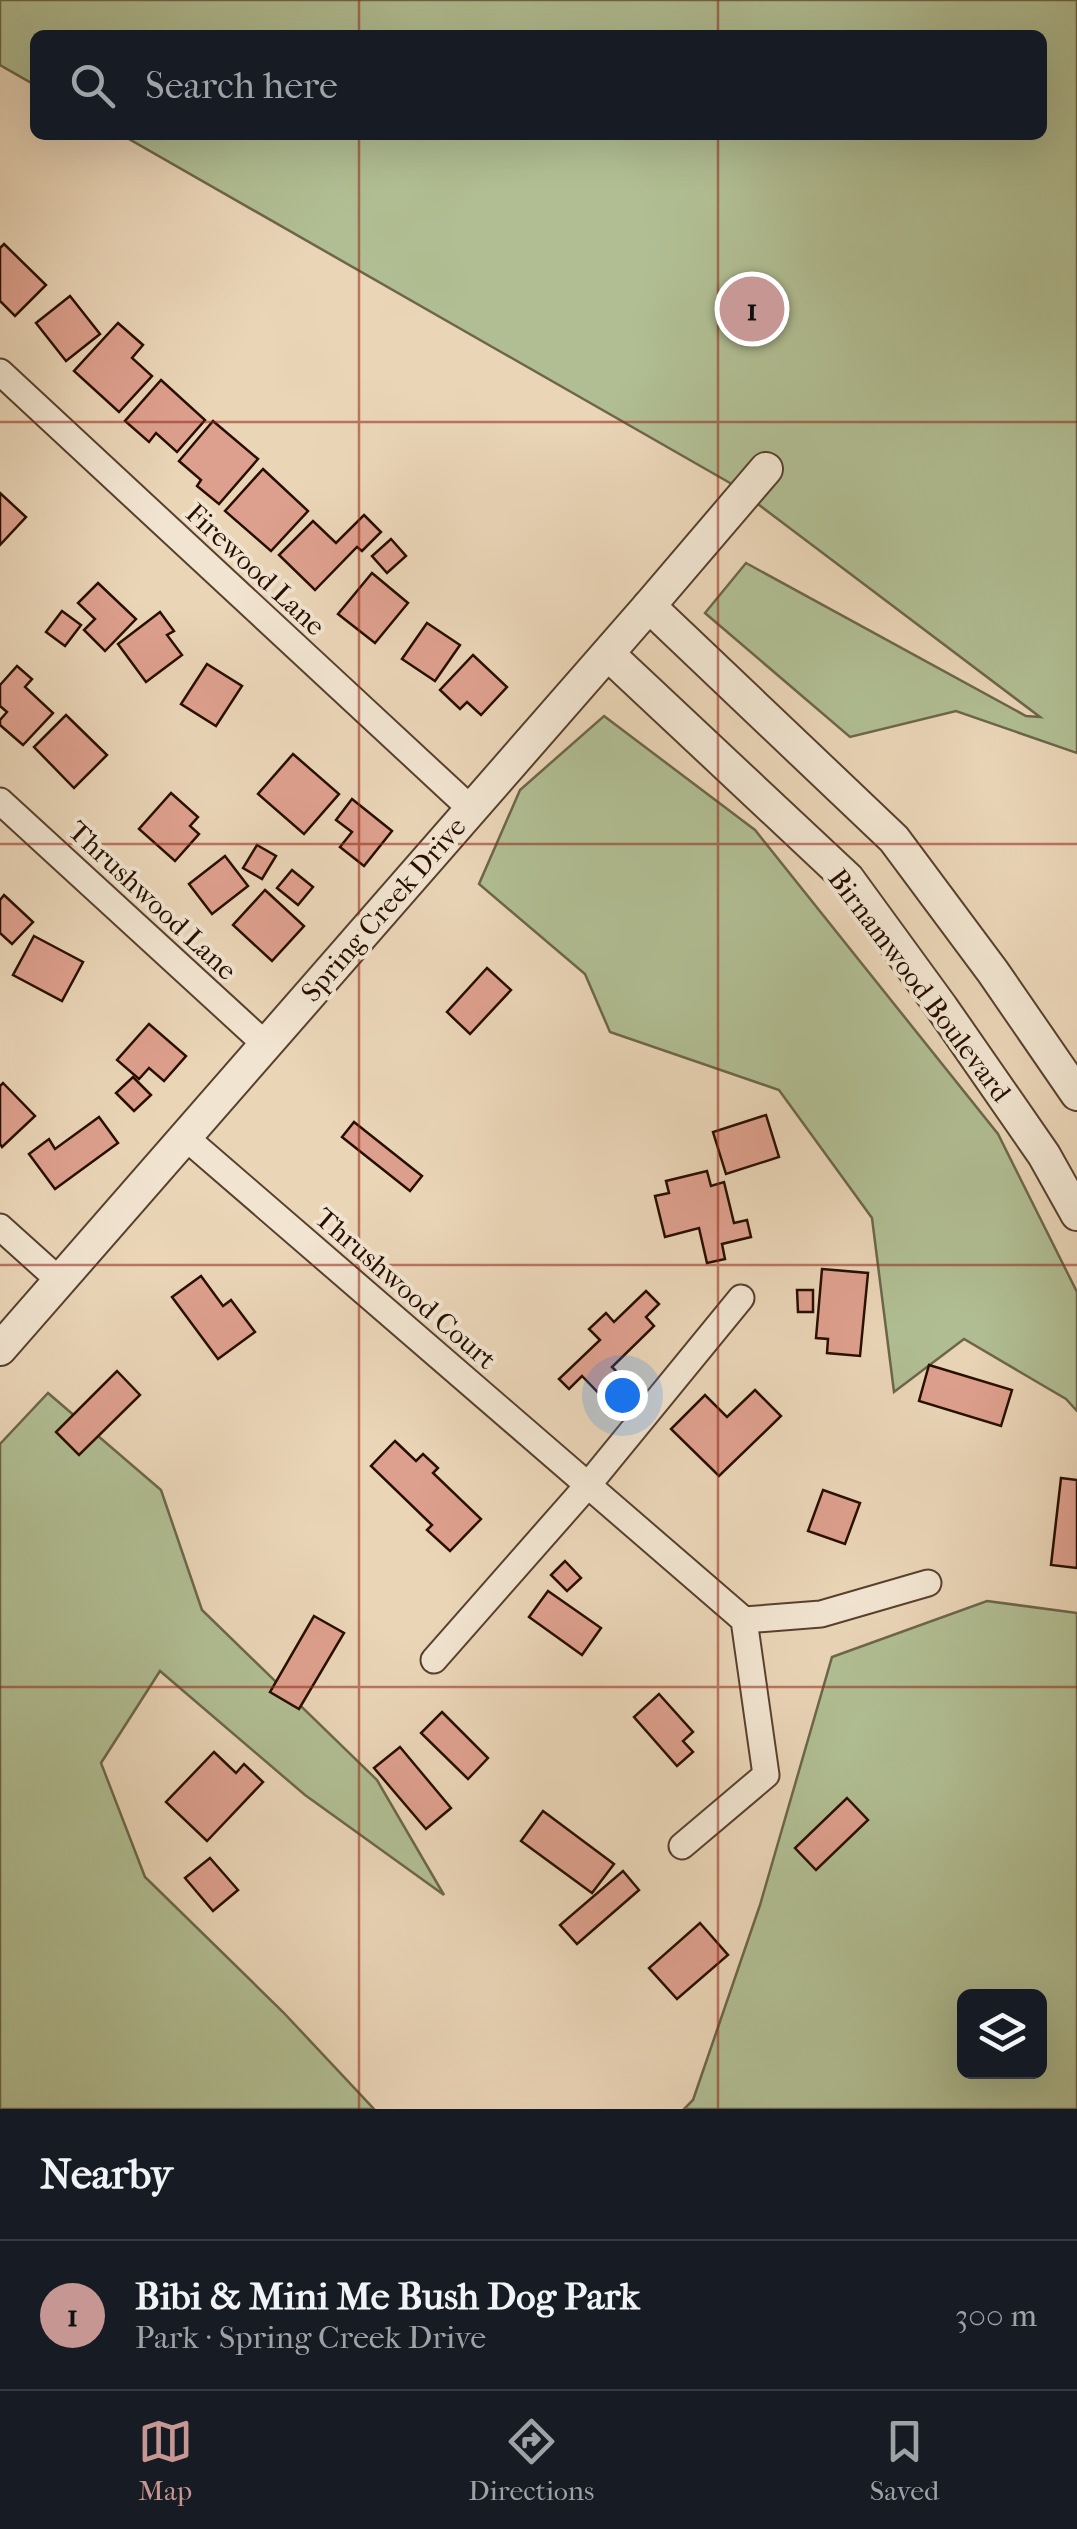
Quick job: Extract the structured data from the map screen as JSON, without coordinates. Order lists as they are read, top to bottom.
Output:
{
  "streets": {
    "street": [
      "Firewood Lane",
      "Thrushwood Lane",
      "Spring Creek Drive",
      "Birnamwood Boulevard",
      "Thrushwood Court"
    ]
  },
  "crossings": [
    ["Firewood Lane", "Spring Creek Drive"],
    ["Thrushwood Lane", "Spring Creek Drive"],
    ["Spring Creek Drive", "Birnamwood Boulevard"],
    ["Spring Creek Drive", "Thrushwood Court"]
  ],
  "page": {
    "search": "Search here",
    "pins": "1",
    "heading": "Nearby",
    "list": [
      {
        "mark": "1",
        "name": "Bibi & Mini Me Bush Dog Park",
        "note": "Park · Spring Creek Drive",
        "value": "300 m"
      }
    ],
    "nav": ["Map", "Directions", "Saved"]
  }
}
